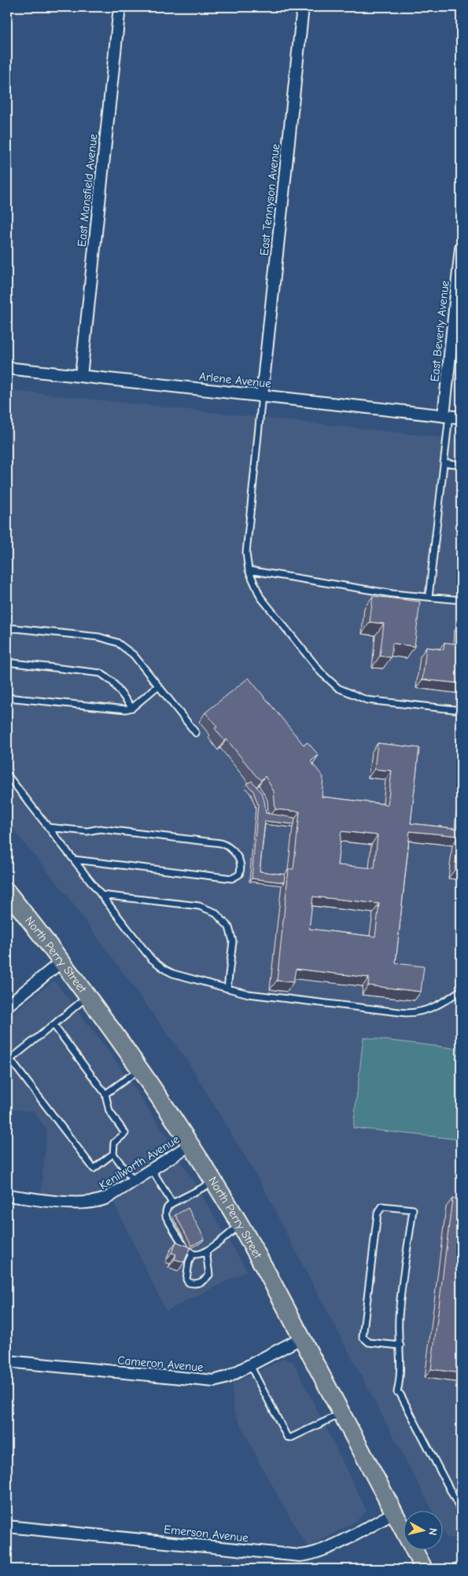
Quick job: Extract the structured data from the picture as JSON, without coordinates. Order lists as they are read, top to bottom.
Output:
{
  "streets": {
    "main road": ["North Perry Street"],
    "street": [
      "East Mansfield Avenue",
      "East Tennyson Avenue",
      "East Beverly Avenue",
      "Arlene Avenue",
      "Kenilworth Avenue",
      "Cameron Avenue",
      "Emerson Avenue"
    ]
  },
  "crossings": [
    ["East Mansfield Avenue", "Arlene Avenue"],
    ["East Tennyson Avenue", "Arlene Avenue"],
    ["East Beverly Avenue", "Arlene Avenue"],
    ["North Perry Street", "Kenilworth Avenue"],
    ["North Perry Street", "Cameron Avenue"],
    ["North Perry Street", "Emerson Avenue"]
  ],
  "north": "right"
}
